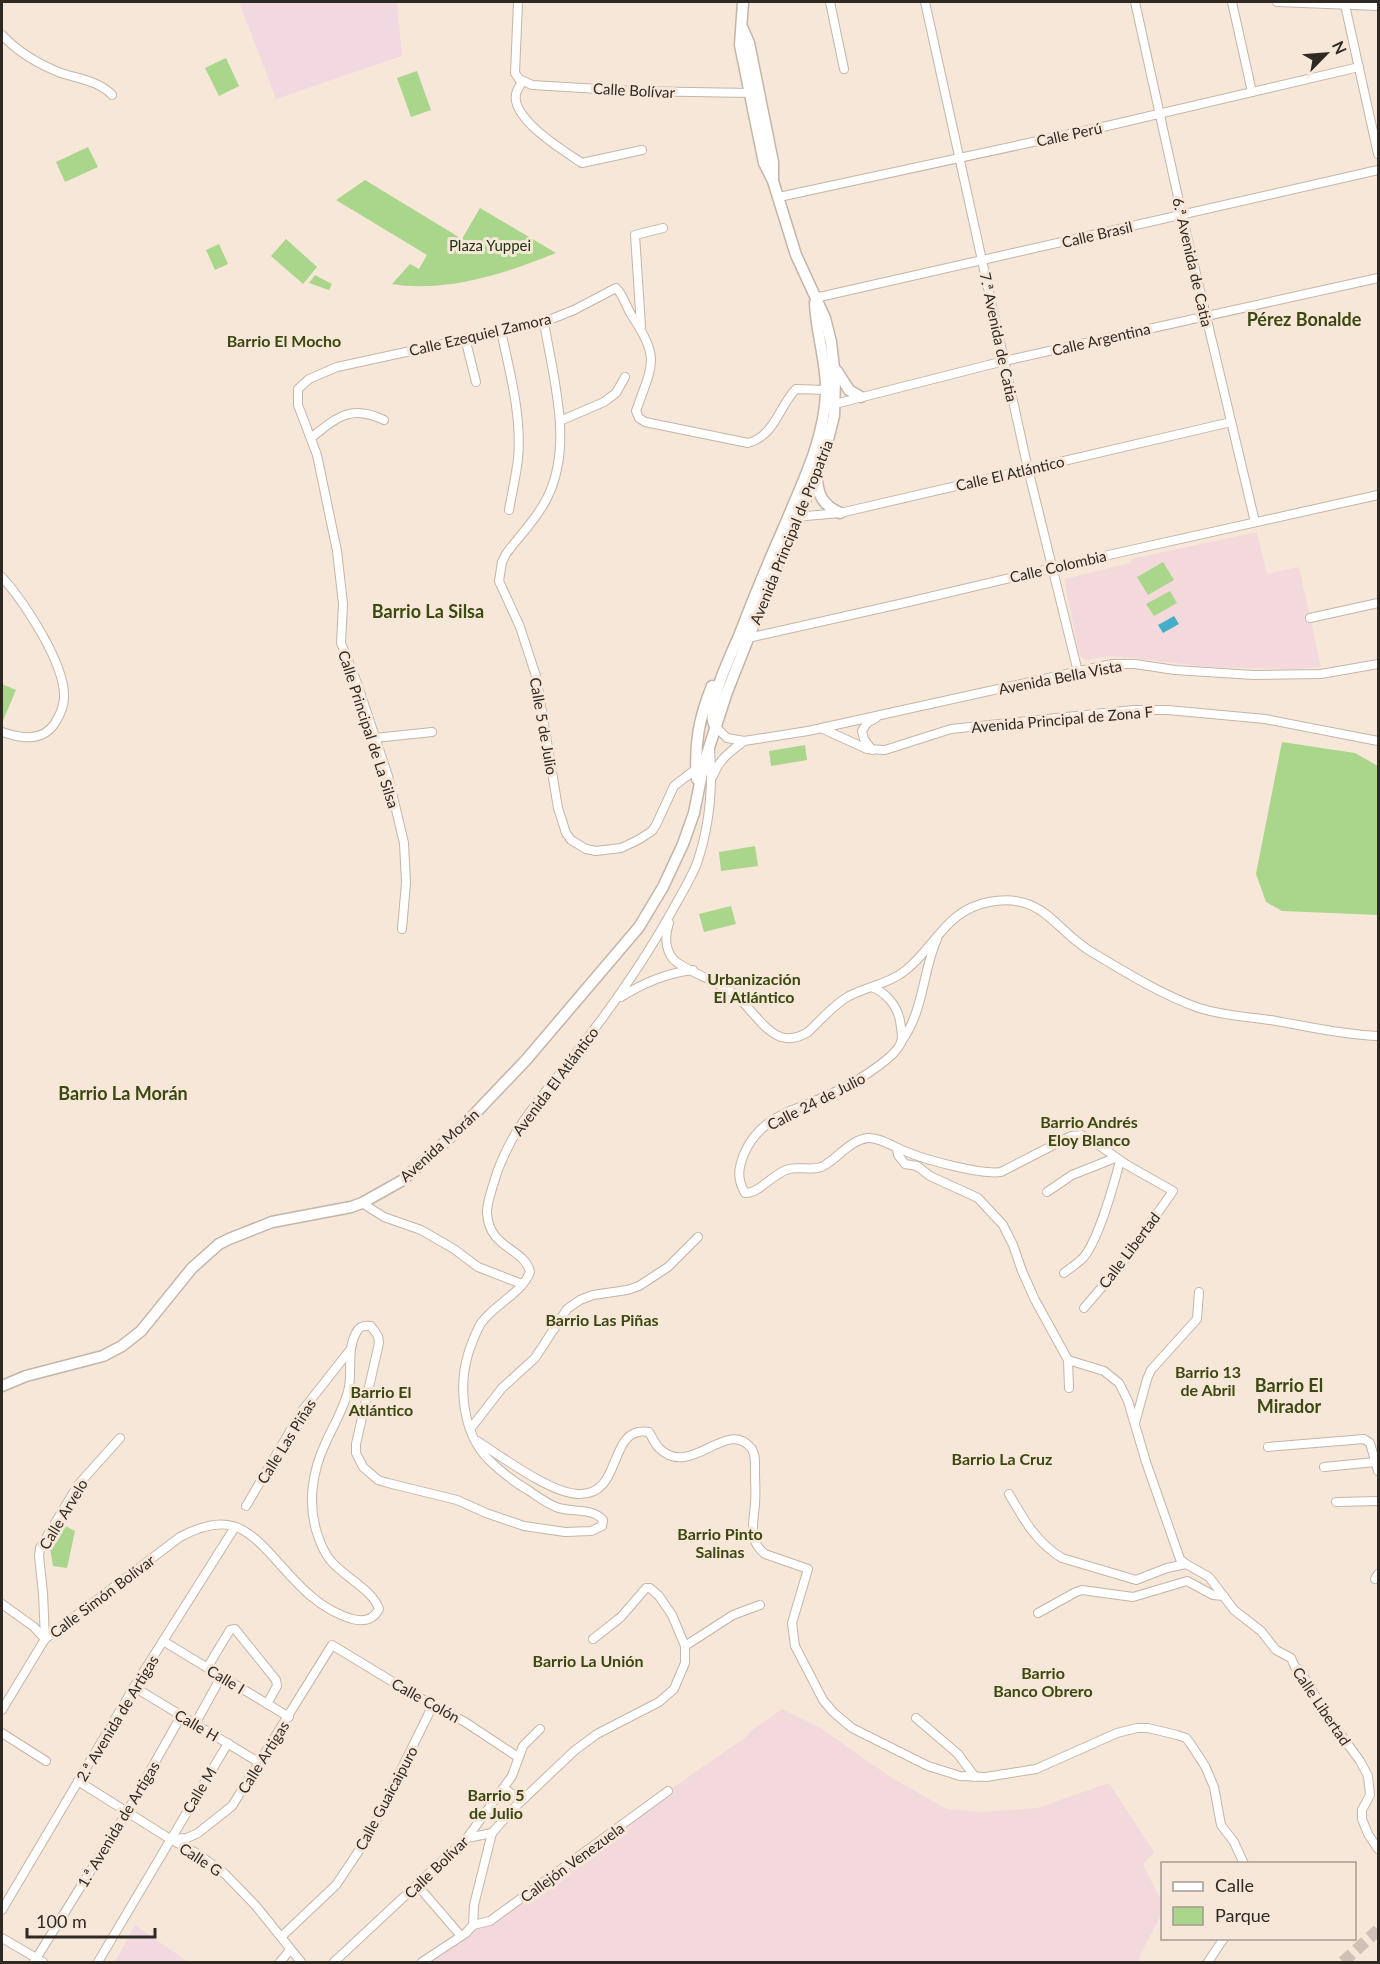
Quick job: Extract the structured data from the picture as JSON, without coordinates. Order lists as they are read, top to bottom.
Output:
{
  "streets": {
    "main road": ["Avenida Principal de Propatria", "Avenida Morán"],
    "street": [
      "Calle Bolívar",
      "Calle Perú",
      "Calle Brasil",
      "6.ª Avenida de Catia",
      "Calle Ezequiel Zamora",
      "7.ª Avenida de Catia",
      "Calle Argentina",
      "Calle El Atlántico",
      "Calle Colombia",
      "Avenida Bella Vista",
      "Avenida Principal de Zona F",
      "Calle 5 de Julio",
      "Calle Principal de La Silsa",
      "Avenida El Atlántico",
      "Calle 24 de Julio",
      "Calle Libertad",
      "Calle Las Piñas",
      "Calle Arvelo",
      "Calle Simón Bolívar",
      "Calle I",
      "Calle Colón",
      "2.ª Avenida de Artigas",
      "Calle H",
      "Calle Artigas",
      "Calle M",
      "Calle Guaicaipuro",
      "1.ª Avenida de Artigas",
      "Calle G",
      "Callejón Venezuela"
    ]
  },
  "crossings": [
    ["Calle Bolívar", "Avenida Principal de Propatria"],
    ["Calle Bolívar", "Calle Colón"],
    ["Calle Perú", "6.ª Avenida de Catia"],
    ["Calle Perú", "7.ª Avenida de Catia"],
    ["Calle Perú", "Avenida Principal de Propatria"],
    ["Calle Brasil", "6.ª Avenida de Catia"],
    ["Calle Brasil", "7.ª Avenida de Catia"],
    ["Calle Brasil", "Avenida Principal de Propatria"],
    ["6.ª Avenida de Catia", "Calle Argentina"],
    ["6.ª Avenida de Catia", "Calle El Atlántico"],
    ["6.ª Avenida de Catia", "Calle Colombia"],
    ["Calle Ezequiel Zamora", "Calle 5 de Julio"],
    ["Calle Ezequiel Zamora", "Calle Principal de La Silsa"],
    ["7.ª Avenida de Catia", "Calle Argentina"],
    ["7.ª Avenida de Catia", "Calle El Atlántico"],
    ["7.ª Avenida de Catia", "Calle Colombia"],
    ["7.ª Avenida de Catia", "Avenida Bella Vista"],
    ["Calle Argentina", "Avenida Principal de Propatria"],
    ["Calle El Atlántico", "Avenida Principal de Propatria"],
    ["Avenida Principal de Propatria", "Calle Colombia"],
    ["Avenida Principal de Propatria", "Avenida Morán"],
    ["Avenida Bella Vista", "Avenida Principal de Zona F"],
    ["Calle 5 de Julio", "Avenida Morán"],
    ["Avenida El Atlántico", "Avenida Morán"],
    ["Calle 24 de Julio", "Calle Libertad"],
    ["Calle Arvelo", "Calle Simón Bolívar"],
    ["Calle Simón Bolívar", "2.ª Avenida de Artigas"],
    ["Calle I", "2.ª Avenida de Artigas"],
    ["Calle I", "Calle Artigas"],
    ["Calle Colón", "Calle Artigas"],
    ["Calle Colón", "Calle Guaicaipuro"],
    ["2.ª Avenida de Artigas", "Calle H"],
    ["2.ª Avenida de Artigas", "Calle G"],
    ["Calle H", "Calle Artigas"],
    ["Calle H", "Calle M"],
    ["Calle H", "1.ª Avenida de Artigas"],
    ["Calle Artigas", "Calle M"],
    ["Calle Artigas", "Calle G"],
    ["Calle M", "Calle G"],
    ["Calle Guaicaipuro", "Calle G"],
    ["1.ª Avenida de Artigas", "Calle G"]
  ],
  "districts": [
    "Pérez Bonalde",
    "Barrio El Mocho",
    "Barrio La Silsa",
    "Urbanización El Atlántico",
    "Barrio La Morán",
    "Barrio Andrés Eloy Blanco",
    "Barrio Las Piñas",
    "Barrio 13 de Abril",
    "Barrio El Mirador",
    "Barrio El Atlántico",
    "Barrio La Cruz",
    "Barrio Pinto Salinas",
    "Barrio La Unión",
    "Barrio Banco Obrero",
    "Barrio 5 de Julio"
  ],
  "parks": ["Plaza Yuppei"],
  "legend": ["Calle", "Parque"],
  "scale_bar": "100 m",
  "north": "top right"
}
